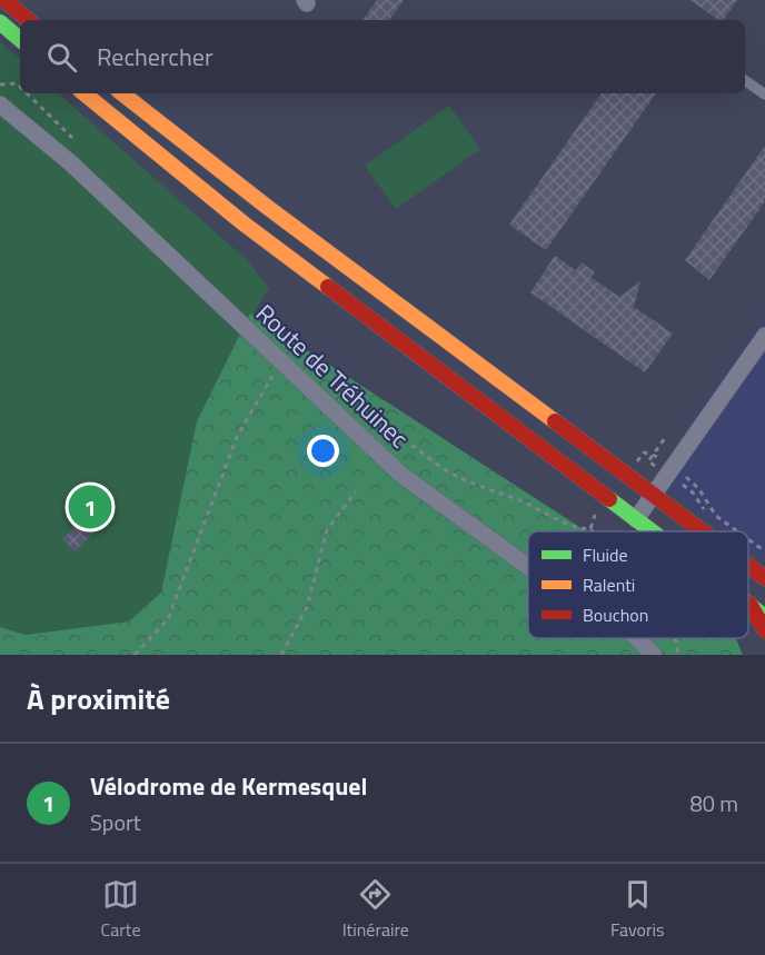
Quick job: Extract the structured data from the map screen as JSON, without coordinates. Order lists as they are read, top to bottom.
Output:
{
  "streets": {
    "street": ["Route de Tréhuinec"]
  },
  "legend": ["Fluide", "Ralenti", "Bouchon"],
  "page": {
    "search": "Rechercher",
    "pins": "1",
    "heading": "À proximité",
    "list": [
      {
        "mark": "1",
        "name": "Vélodrome de Kermesquel",
        "note": "Sport",
        "value": "80 m"
      }
    ],
    "nav": ["Carte", "Itinéraire", "Favoris"]
  }
}
